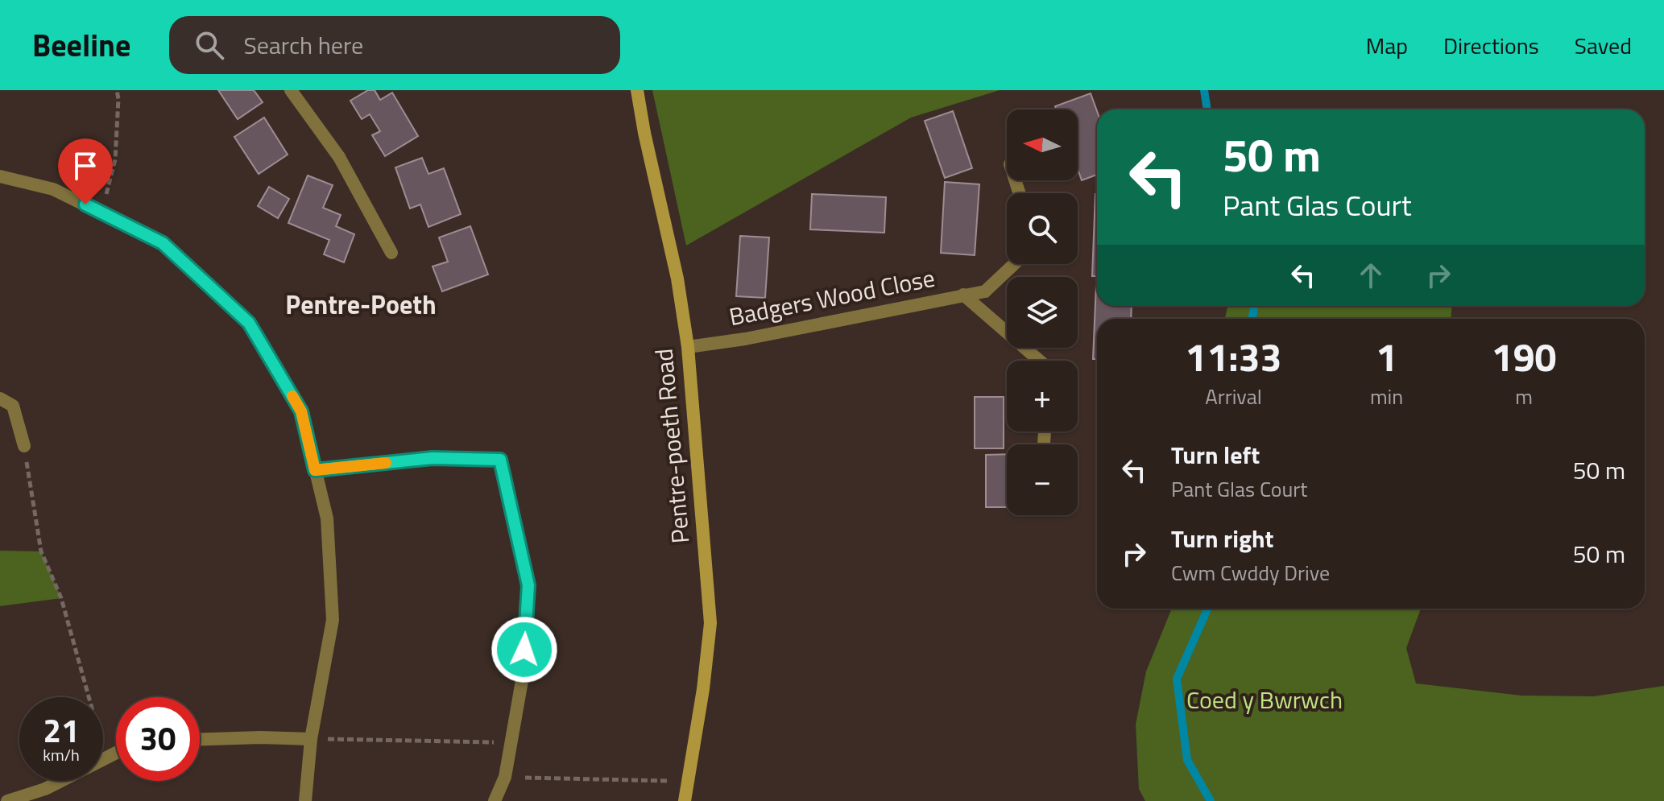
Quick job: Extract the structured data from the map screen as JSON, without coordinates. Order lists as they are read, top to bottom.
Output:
{
  "streets": {
    "street": ["Badgers Wood Close", "Pentre-poeth Road"]
  },
  "crossings": [
    ["Badgers Wood Close", "Pentre-poeth Road"]
  ],
  "districts": ["Pentre-Poeth"],
  "parks": ["Coed y Bwrwch"],
  "north": "left",
  "page": {
    "header": "Beeline",
    "search": "Search here",
    "nav": ["Map", "Directions", "Saved"],
    "map_buttons": ["+", "−"],
    "turn": ["50 m", "Pant Glas Court"],
    "eta": [
      "11:33",
      "Arrival",
      "1",
      "min",
      "190",
      "m"
    ],
    "list": [
      {
        "name": "Turn left",
        "note": "Pant Glas Court",
        "value": "50 m"
      },
      {
        "name": "Turn right",
        "note": "Cwm Cwddy Drive",
        "value": "50 m"
      }
    ],
    "speed": "21 km/h",
    "limit": "30"
  }
}
